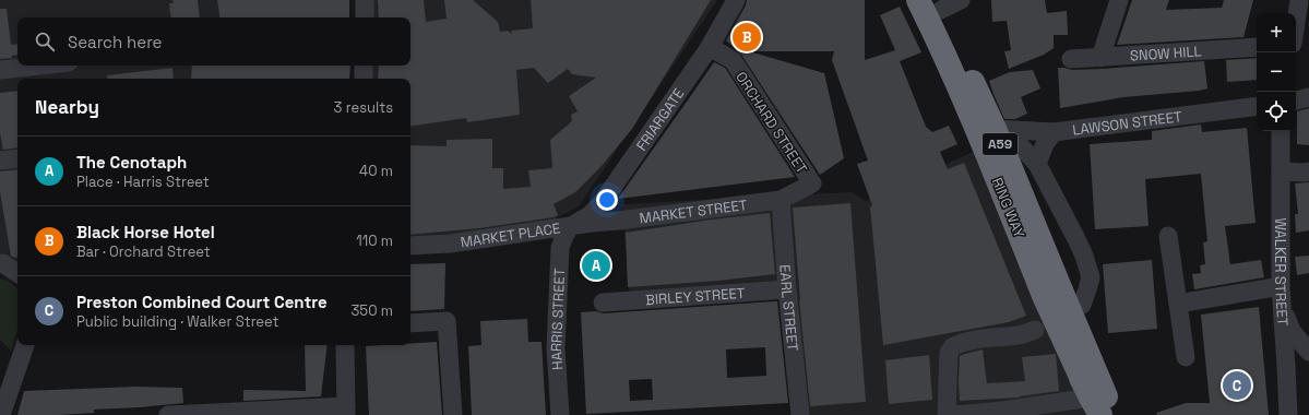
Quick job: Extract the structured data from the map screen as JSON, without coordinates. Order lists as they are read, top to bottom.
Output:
{
  "streets": {
    "highway": ["A59", "RING WAY"],
    "street": [
      "SNOW HILL",
      "FRIARGATE",
      "ORCHARD STREET",
      "LAWSON STREET",
      "MARKET STREET",
      "MARKET PLACE",
      "WALKER STREET",
      "BIRLEY STREET",
      "EARL STREET",
      "HARRIS STREET"
    ]
  },
  "crossings": [
    ["FRIARGATE", "ORCHARD STREET"],
    ["FRIARGATE", "MARKET STREET"],
    ["FRIARGATE", "MARKET PLACE"],
    ["FRIARGATE", "HARRIS STREET"],
    ["ORCHARD STREET", "MARKET STREET"],
    ["LAWSON STREET", "RING WAY"],
    ["MARKET STREET", "MARKET PLACE"],
    ["MARKET STREET", "EARL STREET"],
    ["MARKET STREET", "HARRIS STREET"],
    ["MARKET PLACE", "HARRIS STREET"],
    ["BIRLEY STREET", "EARL STREET"]
  ],
  "page": {
    "map_buttons": ["+", "−"],
    "search": "Search here",
    "pins": ["B", "A", "C"],
    "heading": ["Nearby", "3 results"],
    "list": [
      {
        "mark": "A",
        "name": "The Cenotaph",
        "note": "Place · Harris Street",
        "value": "40 m"
      },
      {
        "mark": "B",
        "name": "Black Horse Hotel",
        "note": "Bar · Orchard Street",
        "value": "110 m"
      },
      {
        "mark": "C",
        "name": "Preston Combined Court Centre",
        "note": "Public building · Walker Street",
        "value": "350 m"
      }
    ]
  }
}
